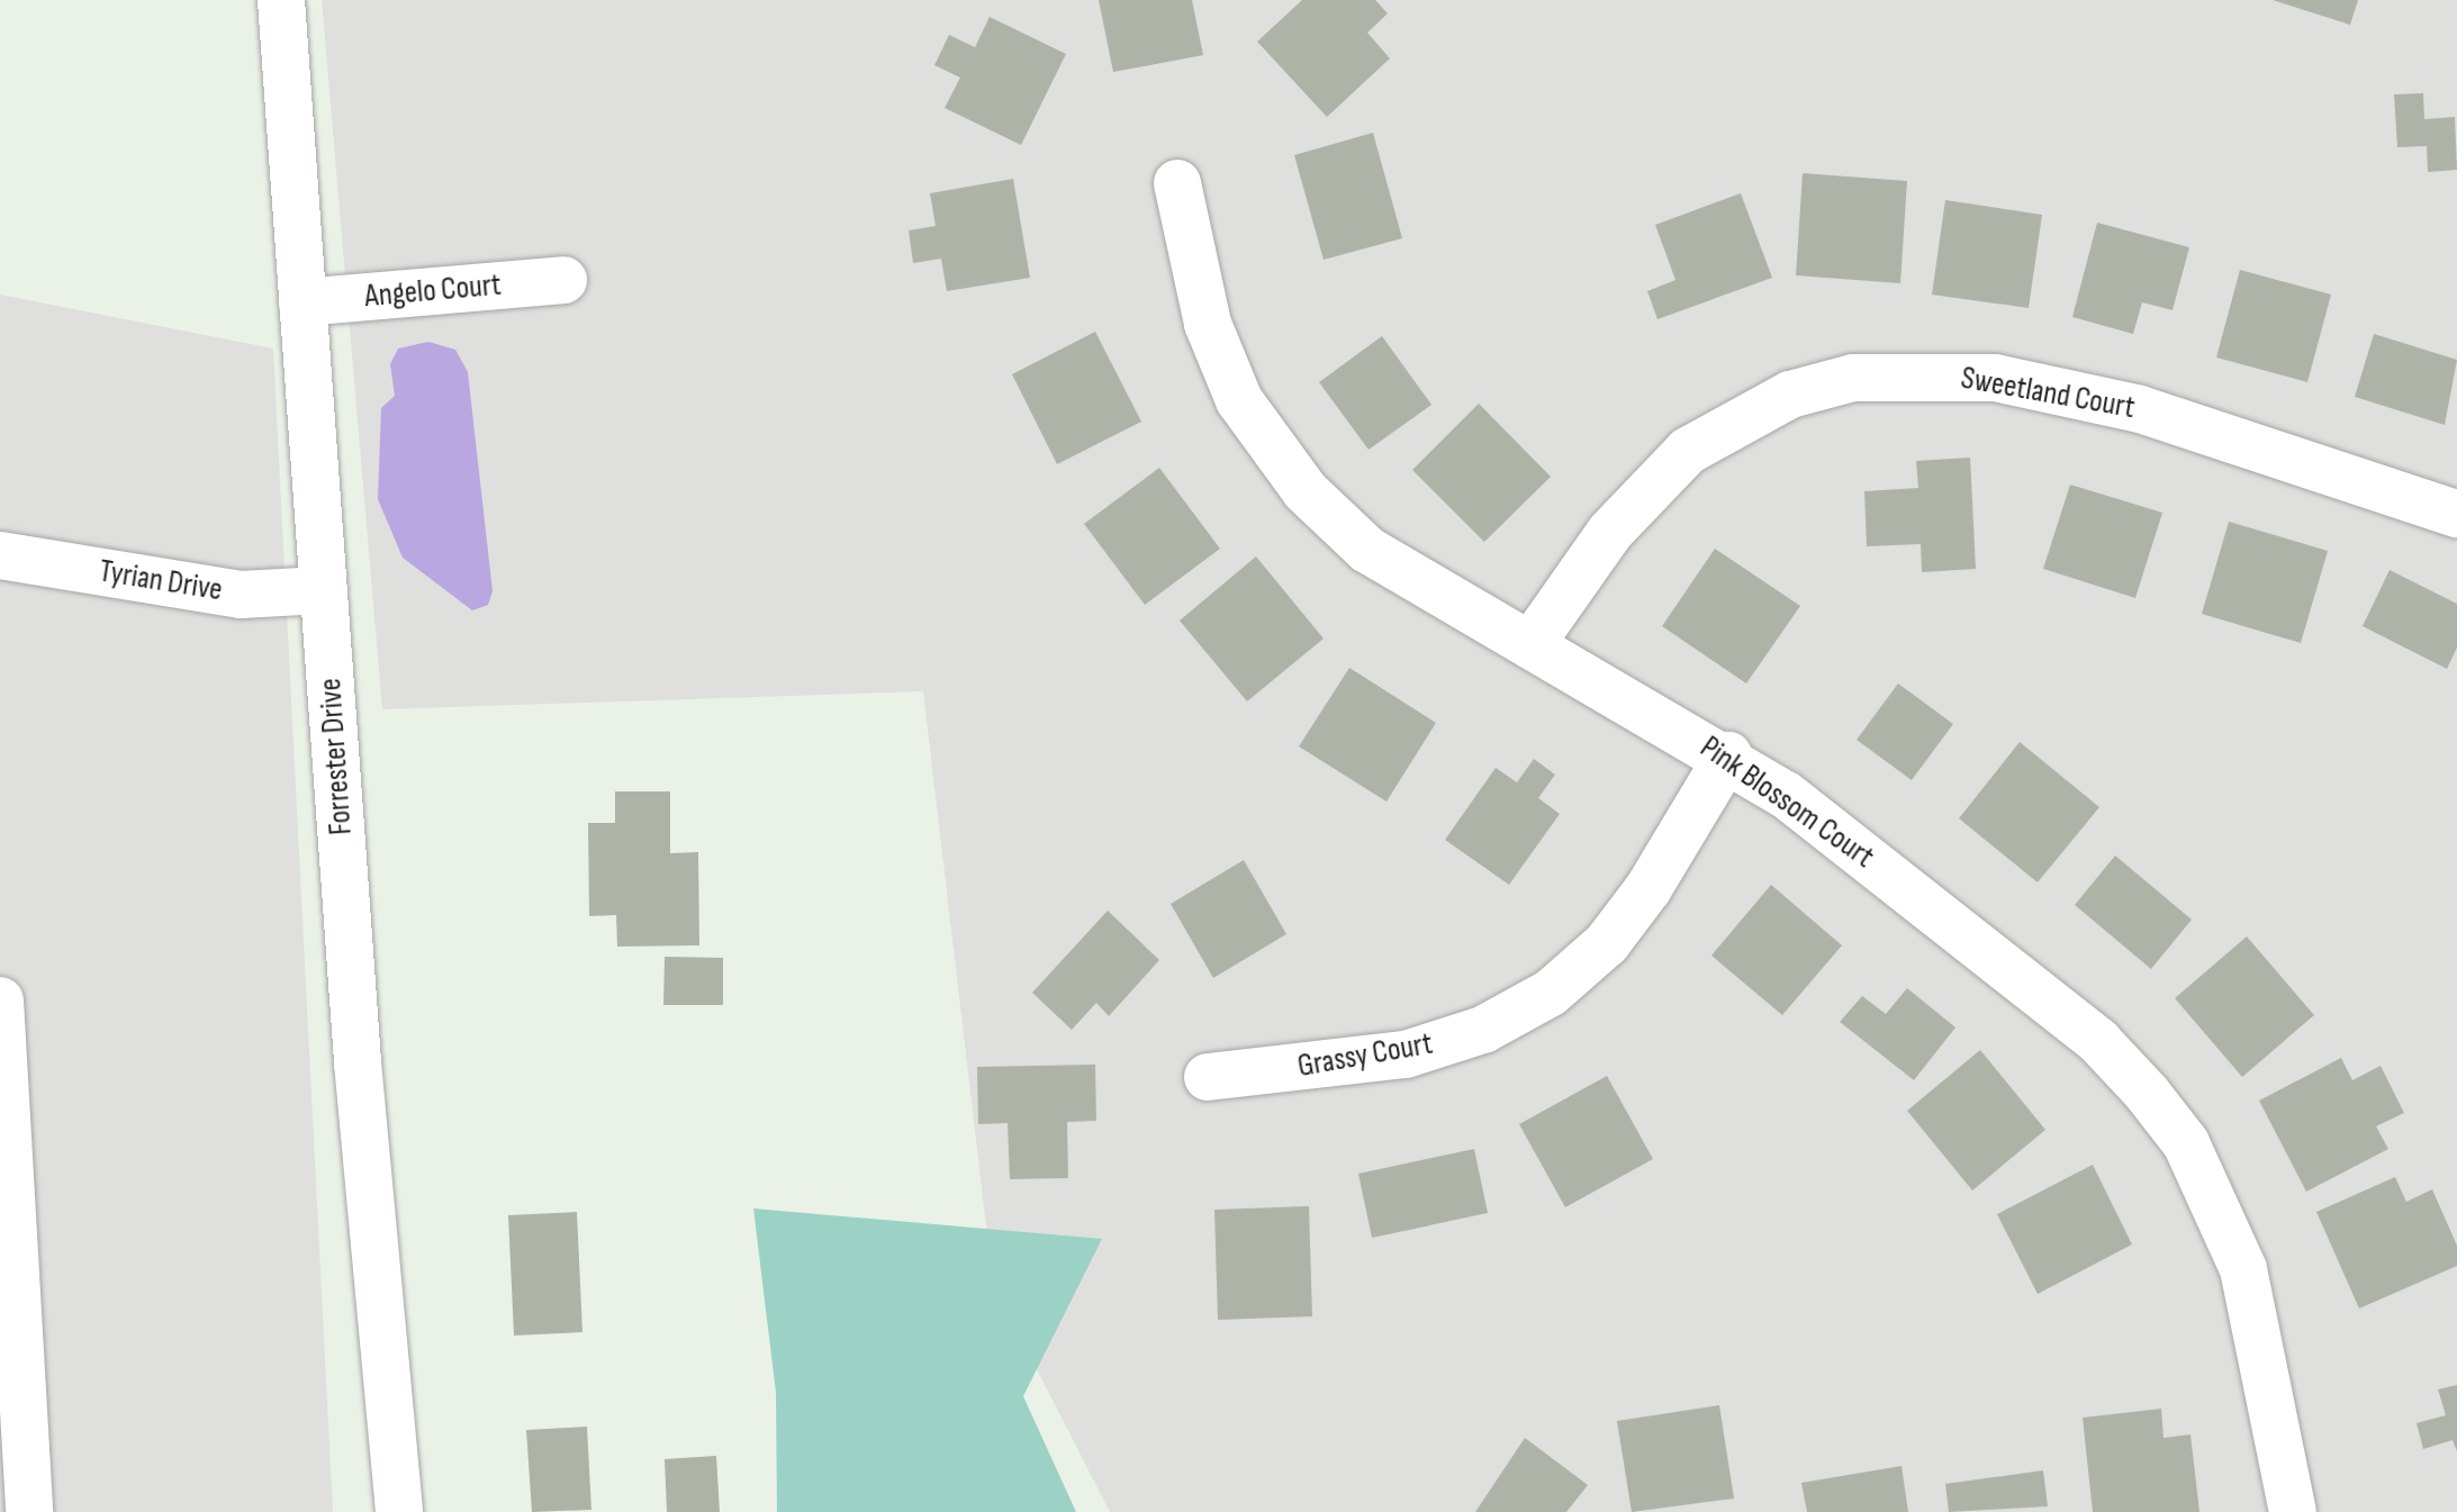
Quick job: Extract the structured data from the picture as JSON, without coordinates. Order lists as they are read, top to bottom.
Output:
{
  "streets": {
    "street": [
      "Angelo Court",
      "Sweetland Court",
      "Tyrian Drive",
      "Forrester Drive",
      "Pink Blossom Court",
      "Grassy Court"
    ]
  },
  "crossings": [
    ["Angelo Court", "Forrester Drive"],
    ["Sweetland Court", "Pink Blossom Court"],
    ["Tyrian Drive", "Forrester Drive"],
    ["Pink Blossom Court", "Grassy Court"]
  ]
}
